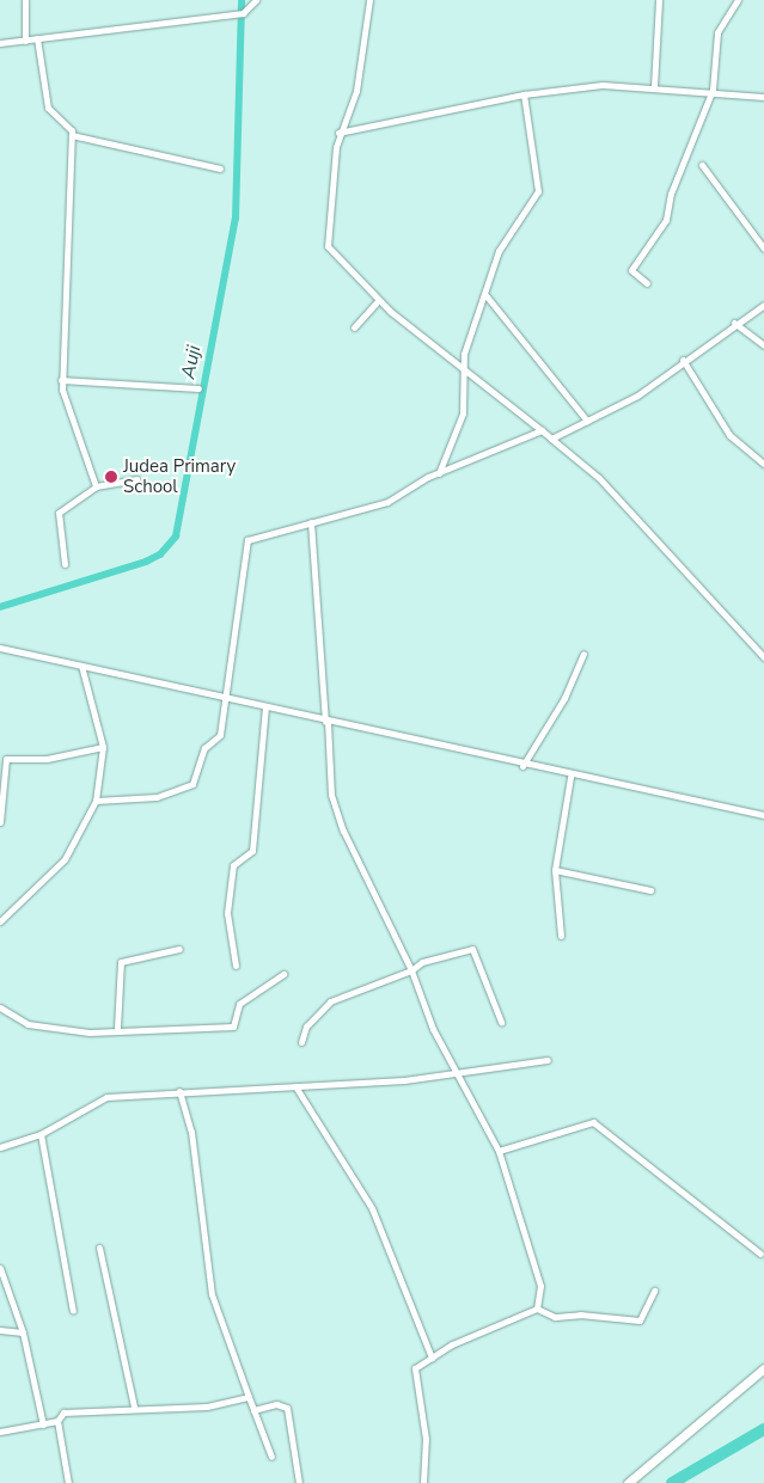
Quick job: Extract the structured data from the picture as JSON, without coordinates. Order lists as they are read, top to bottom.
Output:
{
  "water": ["Auji"],
  "places": ["Judea Primary School"]
}
